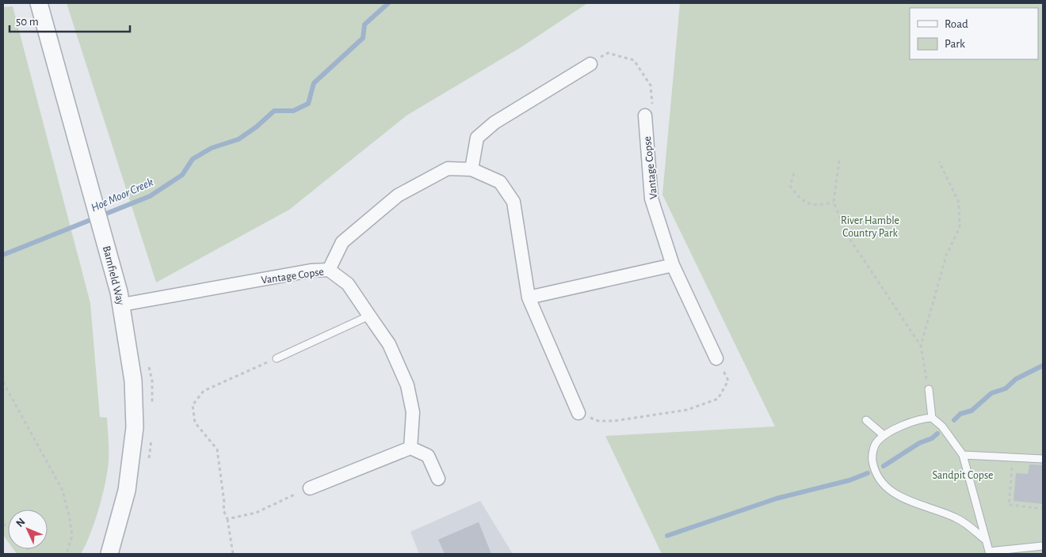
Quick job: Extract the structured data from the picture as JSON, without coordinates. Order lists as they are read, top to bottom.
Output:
{
  "streets": {
    "street": ["Vantage Copse", "Barnfield Way"]
  },
  "crossings": [
    ["Vantage Copse", "Barnfield Way"]
  ],
  "water": ["Hoe Moor Creek"],
  "parks": ["River Hamble Country Park", "Sandpit Copse"],
  "legend": ["Road", "Park"],
  "scale_bar": "50 m",
  "north": "top left"
}
